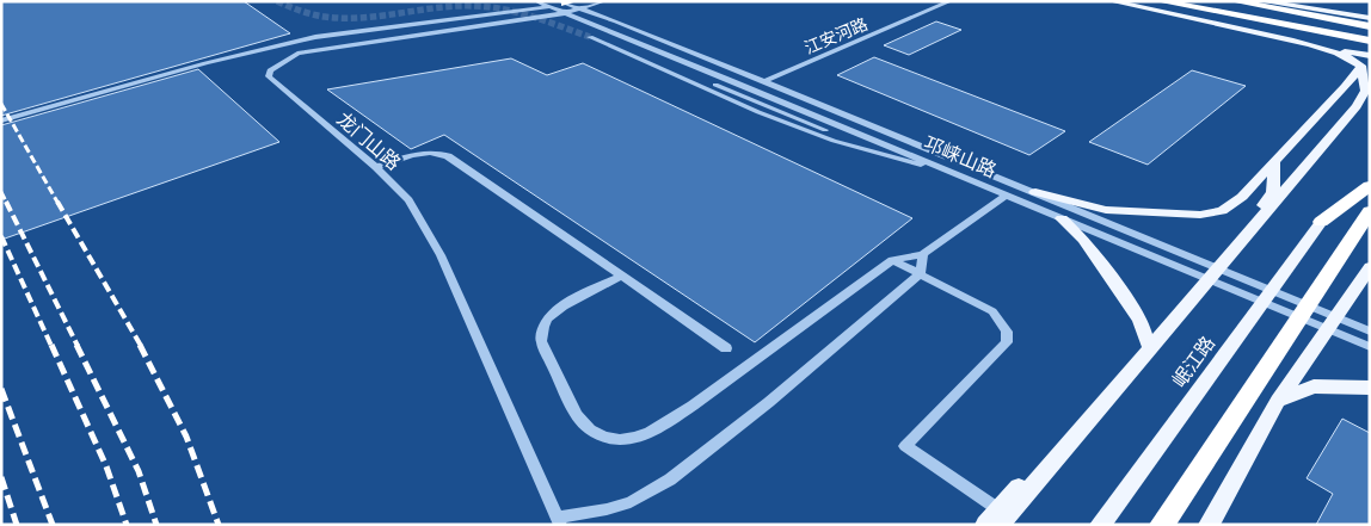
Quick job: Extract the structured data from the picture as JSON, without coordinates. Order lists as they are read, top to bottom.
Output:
{
  "streets": {
    "main road": ["岷江路"],
    "street": ["江安河路", "龙门山路", "邛崃山路"]
  },
  "crossings": [
    ["江安河路", "邛崃山路"],
    ["龙门山路", "邛崃山路"]
  ]
}
